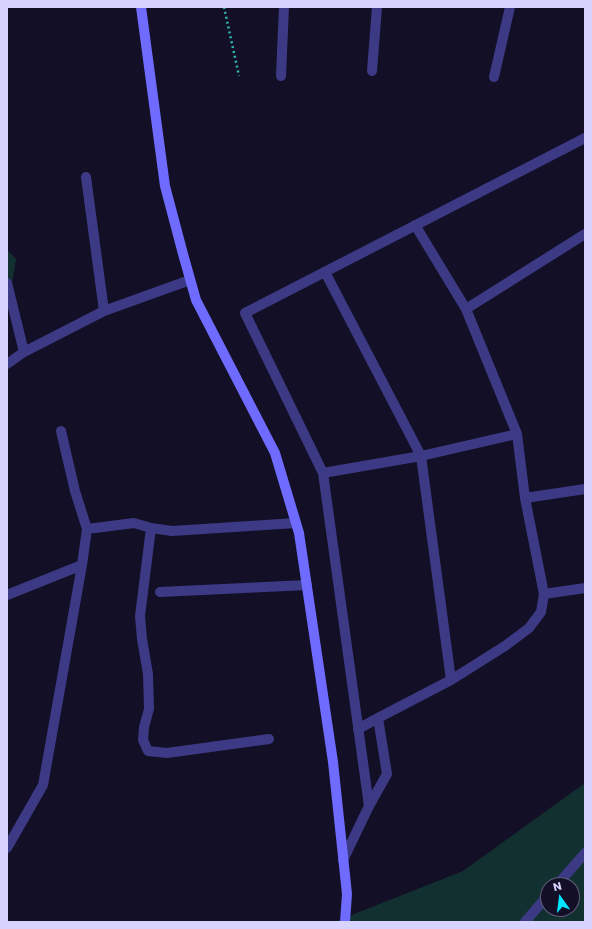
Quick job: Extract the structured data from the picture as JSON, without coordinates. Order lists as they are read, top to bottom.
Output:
{
  "north": "top"
}
